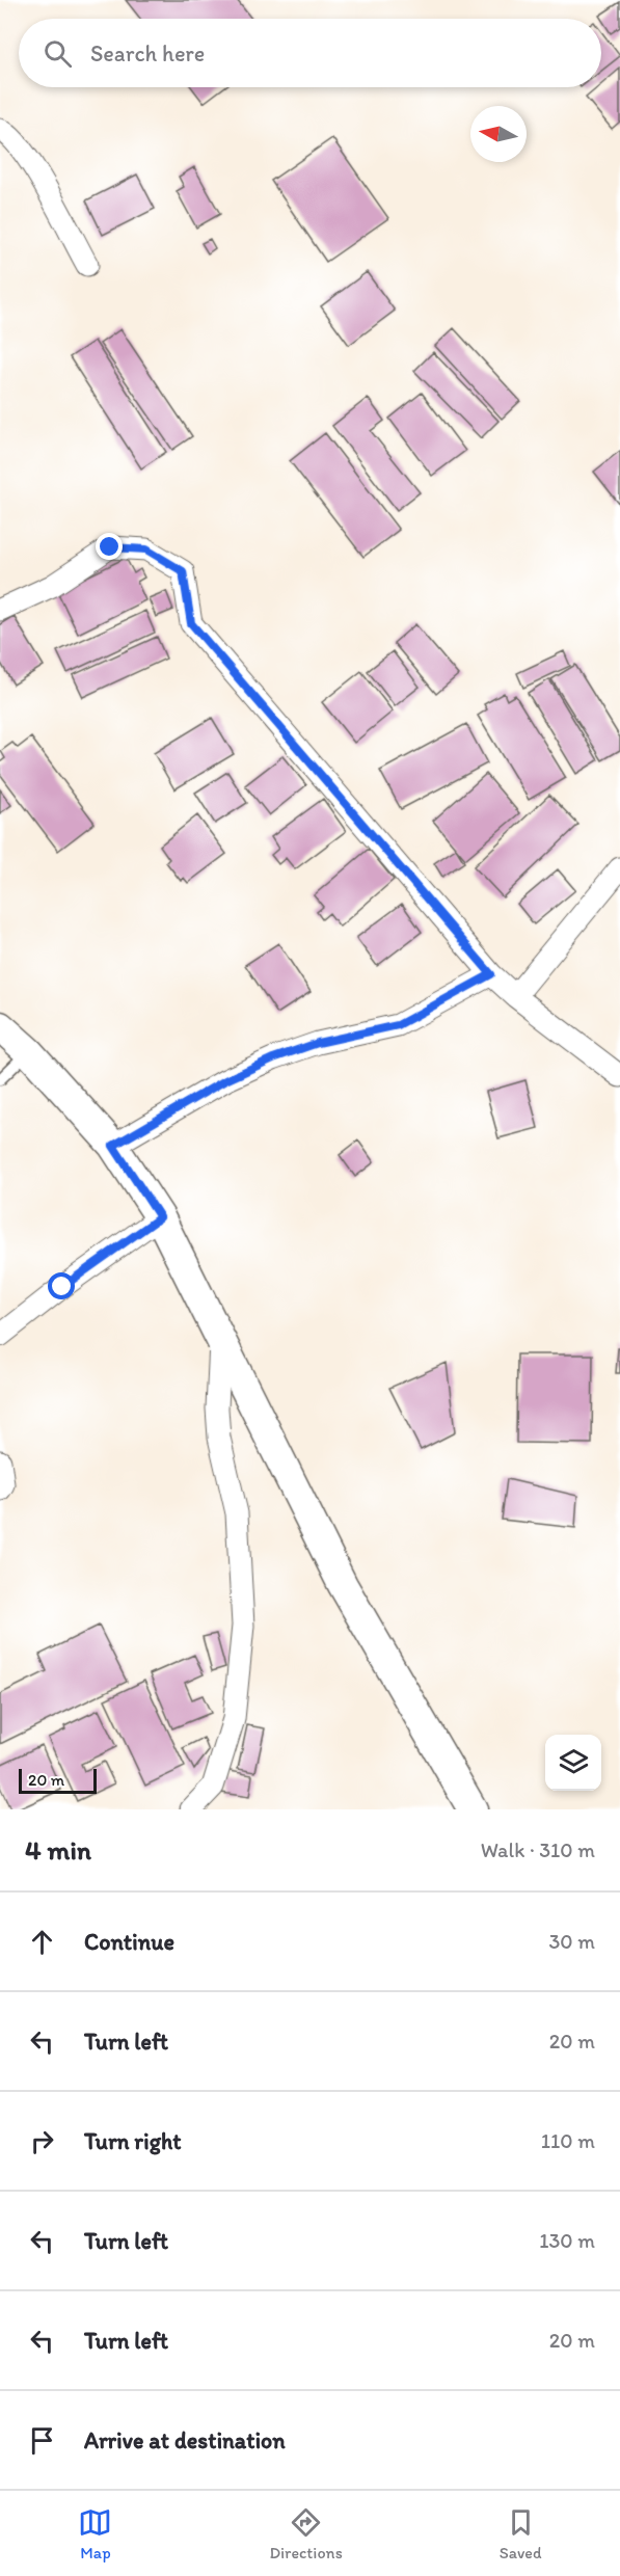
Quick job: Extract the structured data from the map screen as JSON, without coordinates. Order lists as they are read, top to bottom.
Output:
{
  "scale_bar": "20 m",
  "north": "left",
  "page": {
    "search": "Search here",
    "scale": "20 m",
    "heading": ["4 min", "Walk · 310 m"],
    "list": [
      ["Continue", "30 m"],
      ["Turn left", "20 m"],
      ["Turn right", "110 m"],
      ["Turn left", "130 m"],
      ["Turn left", "20 m"],
      "Arrive at destination"
    ],
    "nav": ["Map", "Directions", "Saved"]
  }
}
